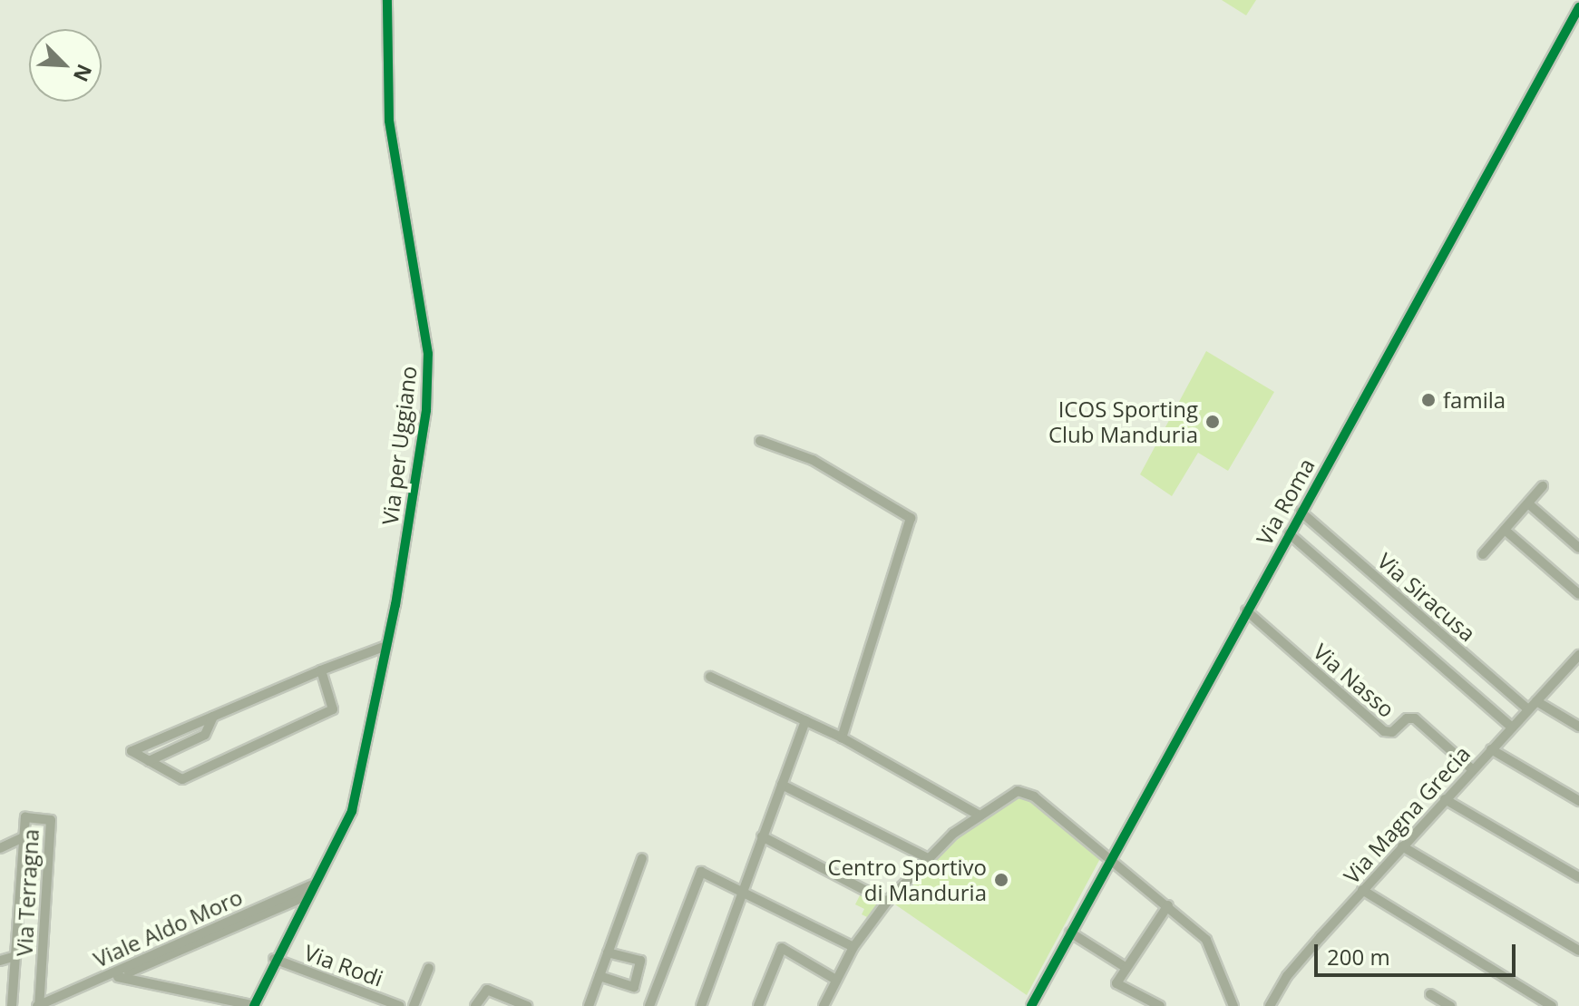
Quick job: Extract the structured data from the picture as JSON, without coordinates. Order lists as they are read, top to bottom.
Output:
{
  "streets": {
    "street": [
      "Via per Uggiano",
      "Via Roma",
      "Via Siracusa",
      "Via Nasso",
      "Via Magna Grecia",
      "Via Terragna",
      "Viale Aldo Moro",
      "Via Rodi"
    ]
  },
  "crossings": [
    ["Via per Uggiano", "Viale Aldo Moro"],
    ["Via Roma", "Via Siracusa"],
    ["Via Roma", "Via Nasso"],
    ["Via Siracusa", "Via Magna Grecia"],
    ["Via Nasso", "Via Magna Grecia"],
    ["Via Terragna", "Viale Aldo Moro"]
  ],
  "places": ["famila", "ICOS Sporting Club Manduria", "Centro Sportivo di Manduria"],
  "scale_bar": "200 m",
  "north": "bottom right"
}
